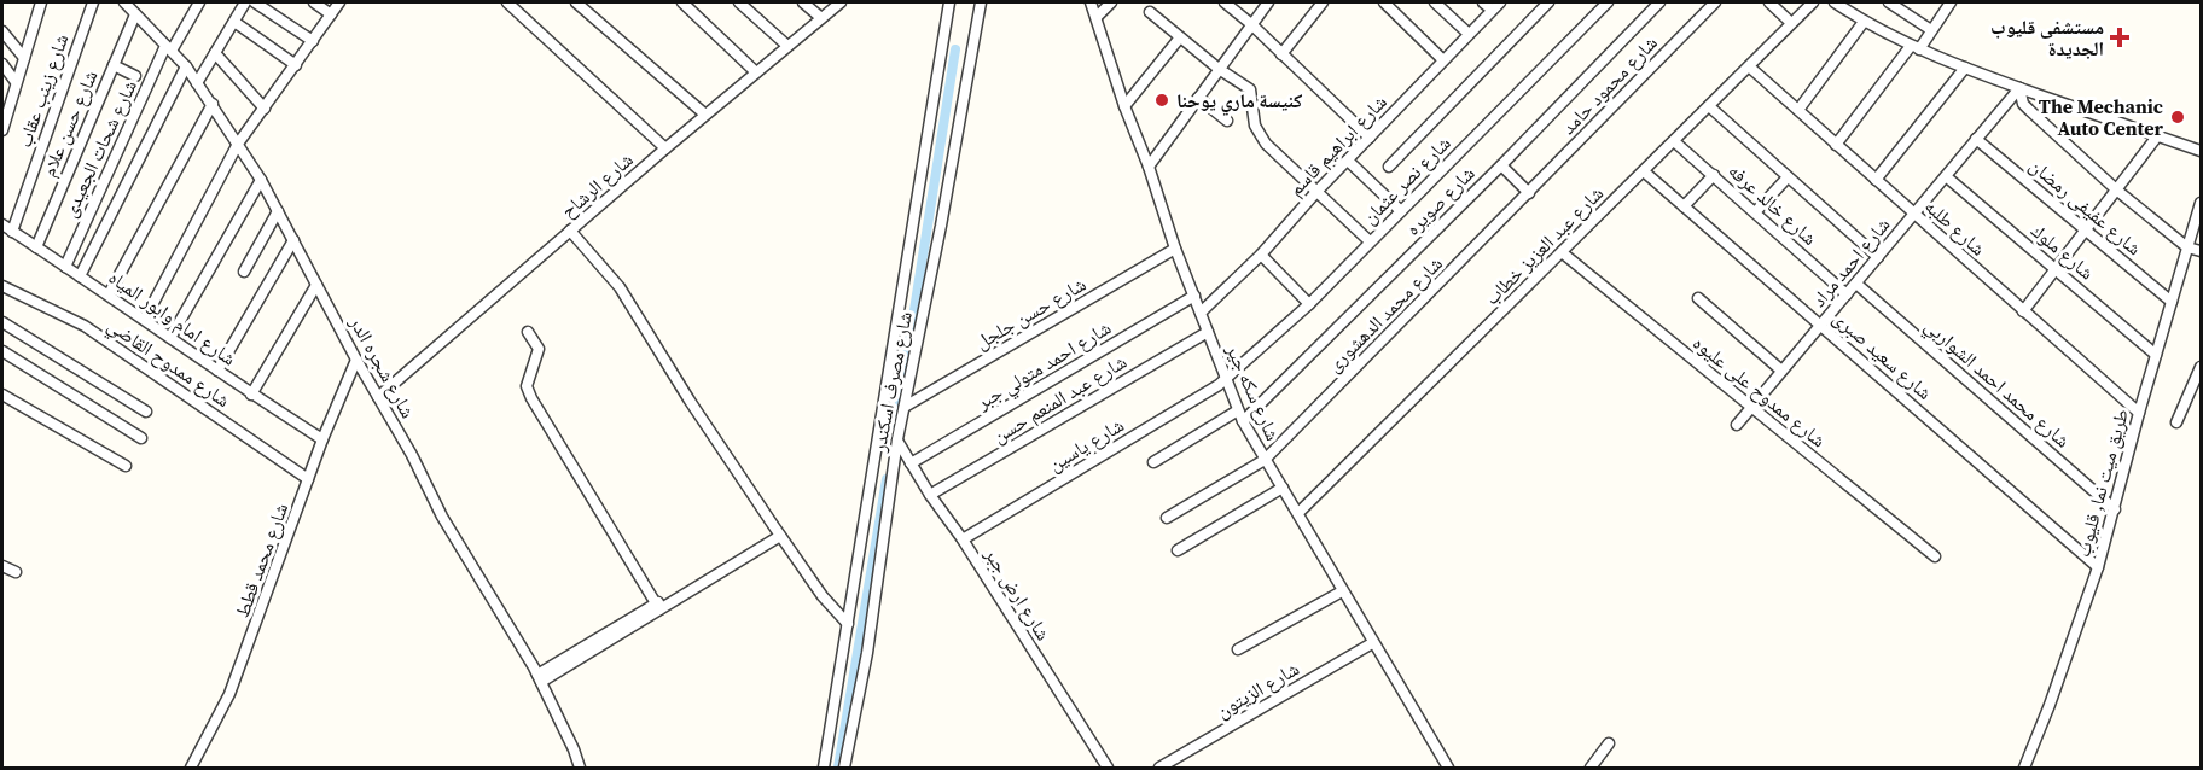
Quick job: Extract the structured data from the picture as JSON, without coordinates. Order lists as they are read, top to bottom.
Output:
{
  "streets": {
    "street": [
      "شارع محمود حامد",
      "شارع زينب عقاب",
      "شارع حسن علام",
      "شارع ابراهيم قاسم",
      "شارع شحات الجعيدى",
      "شارع نصر عثمان",
      "شارع الرشاح",
      "شارع صويره",
      "شارع خالد عرفه",
      "شارع عفيفى رمضان",
      "شارع طلبه",
      "شارع عبد العزيز خطاب",
      "شارع ملوك",
      "شارع احمد مراد",
      "شارع حسن جلجل",
      "شارع محمد الدهشورى",
      "شارع امام وابور المياه",
      "شارع سعيد صبرى",
      "شارع ممدوح القاضي",
      "شارع احمد متولي جبر",
      "شارع شجره الدر",
      "شارع مصرف اسكندر",
      "شارع محمد احمد الشواربي",
      "شارع ممدوح على عليوه",
      "شارع سكه جير",
      "شارع عبد المنعم حسن",
      "شارع ياسين",
      "طريق ميت نما, قليوب",
      "شارع محمد قطط",
      "شارع ارض جبر",
      "شارع الزيتون"
    ]
  },
  "crossings": [
    ["شارع محمود حامد", "شارع محمد الدهشورى"],
    ["شارع زينب عقاب", "شارع امام وابور المياه"],
    ["شارع حسن علام", "شارع امام وابور المياه"],
    ["شارع حسن علام", "شارع شجره الدر"],
    ["شارع ابراهيم قاسم", "شارع سكه جير"],
    ["شارع شحات الجعيدى", "شارع امام وابور المياه"],
    ["شارع شحات الجعيدى", "شارع شجره الدر"],
    ["شارع نصر عثمان", "شارع سكه جير"],
    ["شارع نصر عثمان", "شارع ياسين"],
    ["شارع الرشاح", "شارع شجره الدر"],
    ["شارع صويره", "شارع سكه جير"],
    ["شارع خالد عرفه", "شارع عبد العزيز خطاب"],
    ["شارع خالد عرفه", "شارع احمد مراد"],
    ["شارع عفيفى رمضان", "شارع احمد مراد"],
    ["شارع عفيفى رمضان", "طريق ميت نما, قليوب"],
    ["شارع طلبه", "شارع عبد العزيز خطاب"],
    ["شارع طلبه", "شارع احمد مراد"],
    ["شارع طلبه", "طريق ميت نما, قليوب"],
    ["شارع عبد العزيز خطاب", "شارع سعيد صبرى"],
    ["شارع عبد العزيز خطاب", "شارع ممدوح على عليوه"],
    ["شارع عبد العزيز خطاب", "شارع سكه جير"],
    ["شارع ملوك", "شارع احمد مراد"],
    ["شارع ملوك", "طريق ميت نما, قليوب"],
    ["شارع احمد مراد", "شارع سعيد صبرى"],
    ["شارع احمد مراد", "شارع محمد احمد الشواربي"],
    ["شارع احمد مراد", "شارع ممدوح على عليوه"],
    ["شارع حسن جلجل", "شارع مصرف اسكندر"],
    ["شارع حسن جلجل", "شارع سكه جير"],
    ["شارع محمد الدهشورى", "شارع سكه جير"],
    ["شارع امام وابور المياه", "شارع محمد قطط"],
    ["شارع سعيد صبرى", "طريق ميت نما, قليوب"],
    ["شارع ممدوح القاضي", "شارع محمد قطط"],
    ["شارع احمد متولي جبر", "شارع سكه جير"],
    ["شارع احمد متولي جبر", "شارع ارض جبر"],
    ["شارع شجره الدر", "شارع محمد قطط"],
    ["شارع مصرف اسكندر", "شارع ارض جبر"],
    ["شارع محمد احمد الشواربي", "طريق ميت نما, قليوب"],
    ["شارع سكه جير", "شارع عبد المنعم حسن"],
    ["شارع سكه جير", "شارع ياسين"],
    ["شارع سكه جير", "شارع الزيتون"],
    ["شارع عبد المنعم حسن", "شارع ارض جبر"],
    ["شارع ياسين", "شارع ارض جبر"]
  ],
  "places": {
    "health": ["مستشفى قليوب الجديدة"],
    "other": ["كنيسة ماري يوحنا", "The Mechanic Auto Center"]
  }
}
